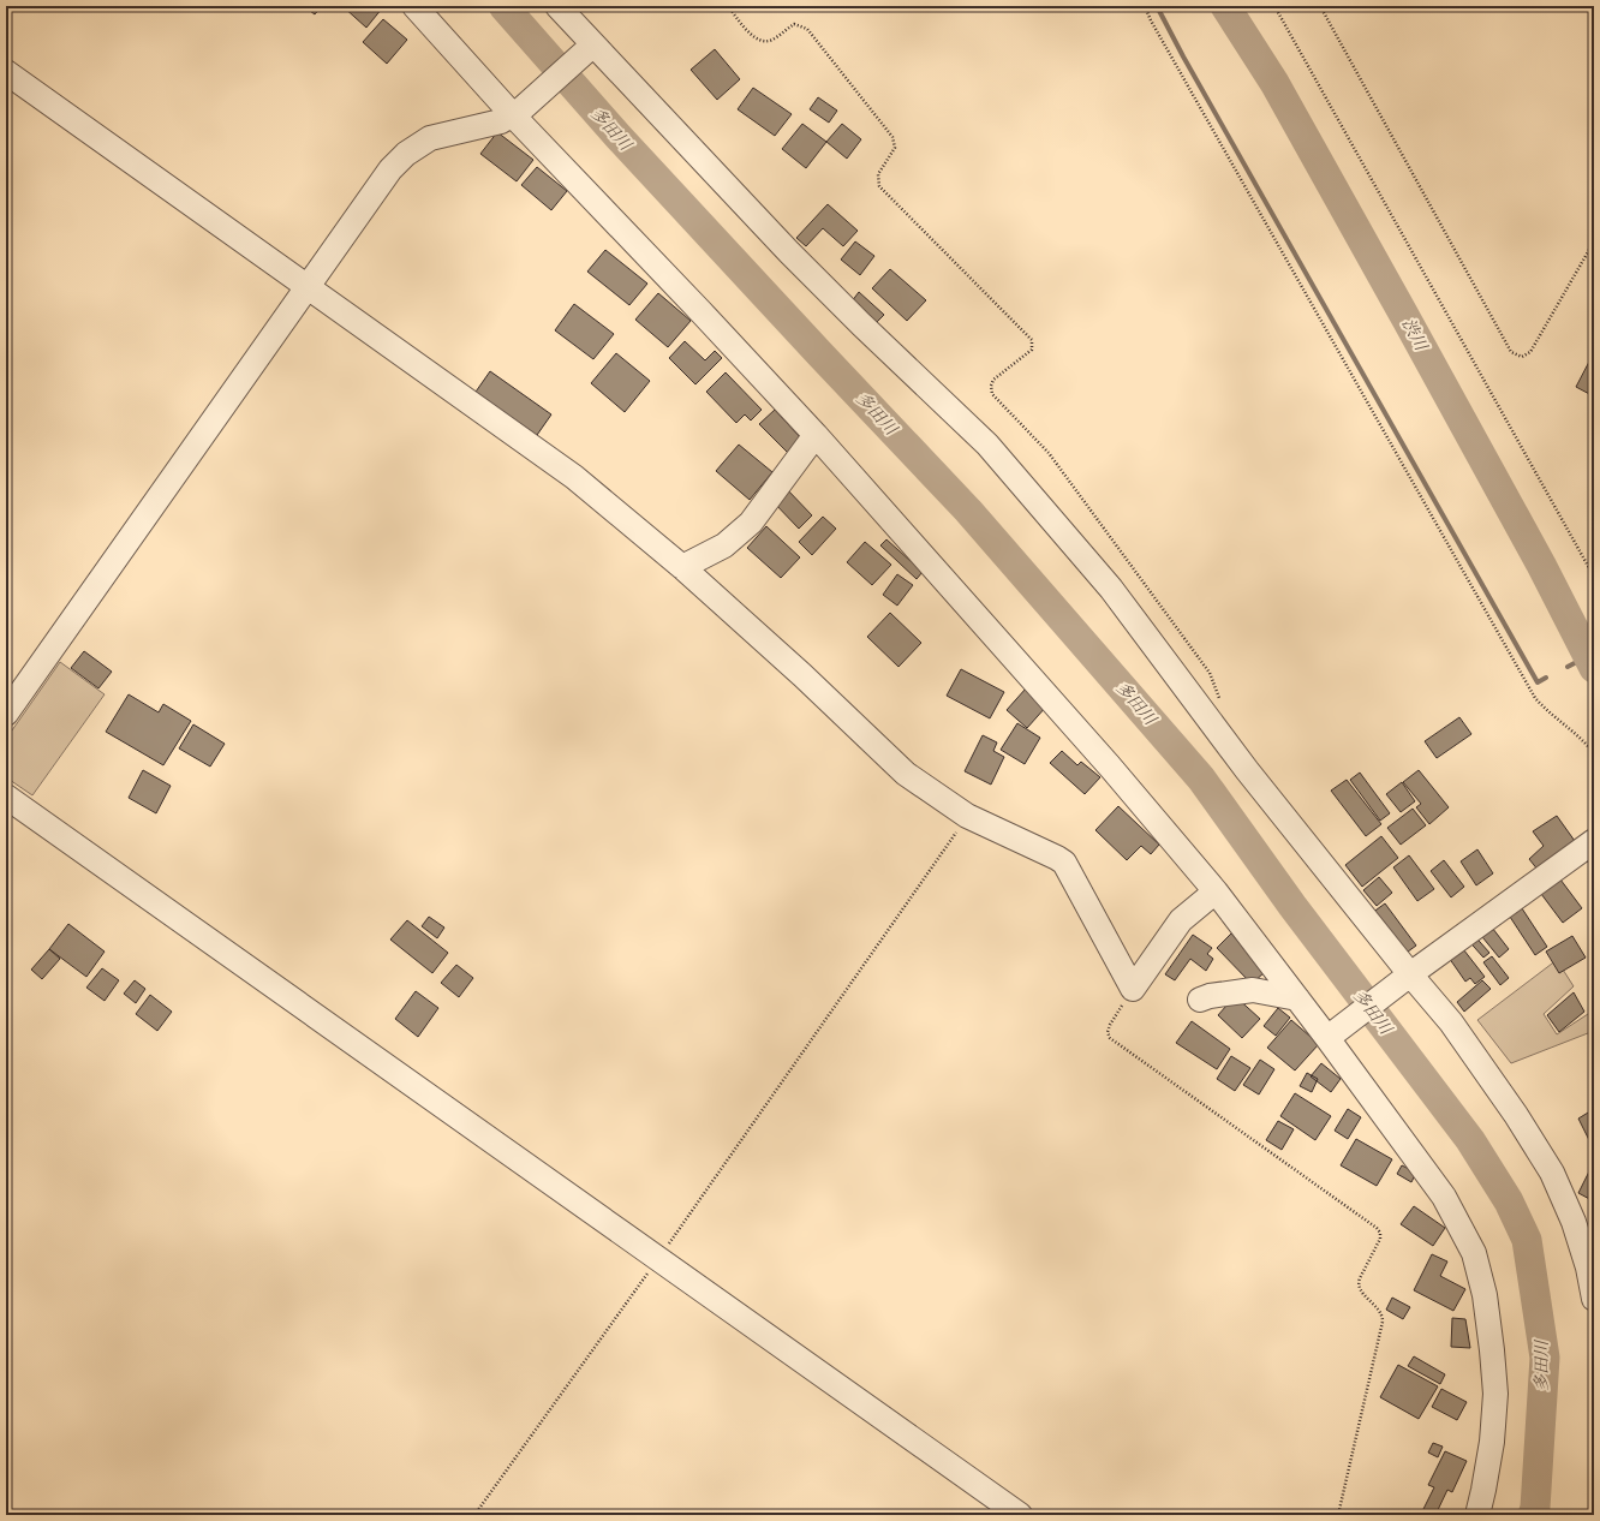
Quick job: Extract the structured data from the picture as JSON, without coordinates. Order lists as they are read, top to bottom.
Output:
{
  "water": ["多田川", "渋川"]
}
